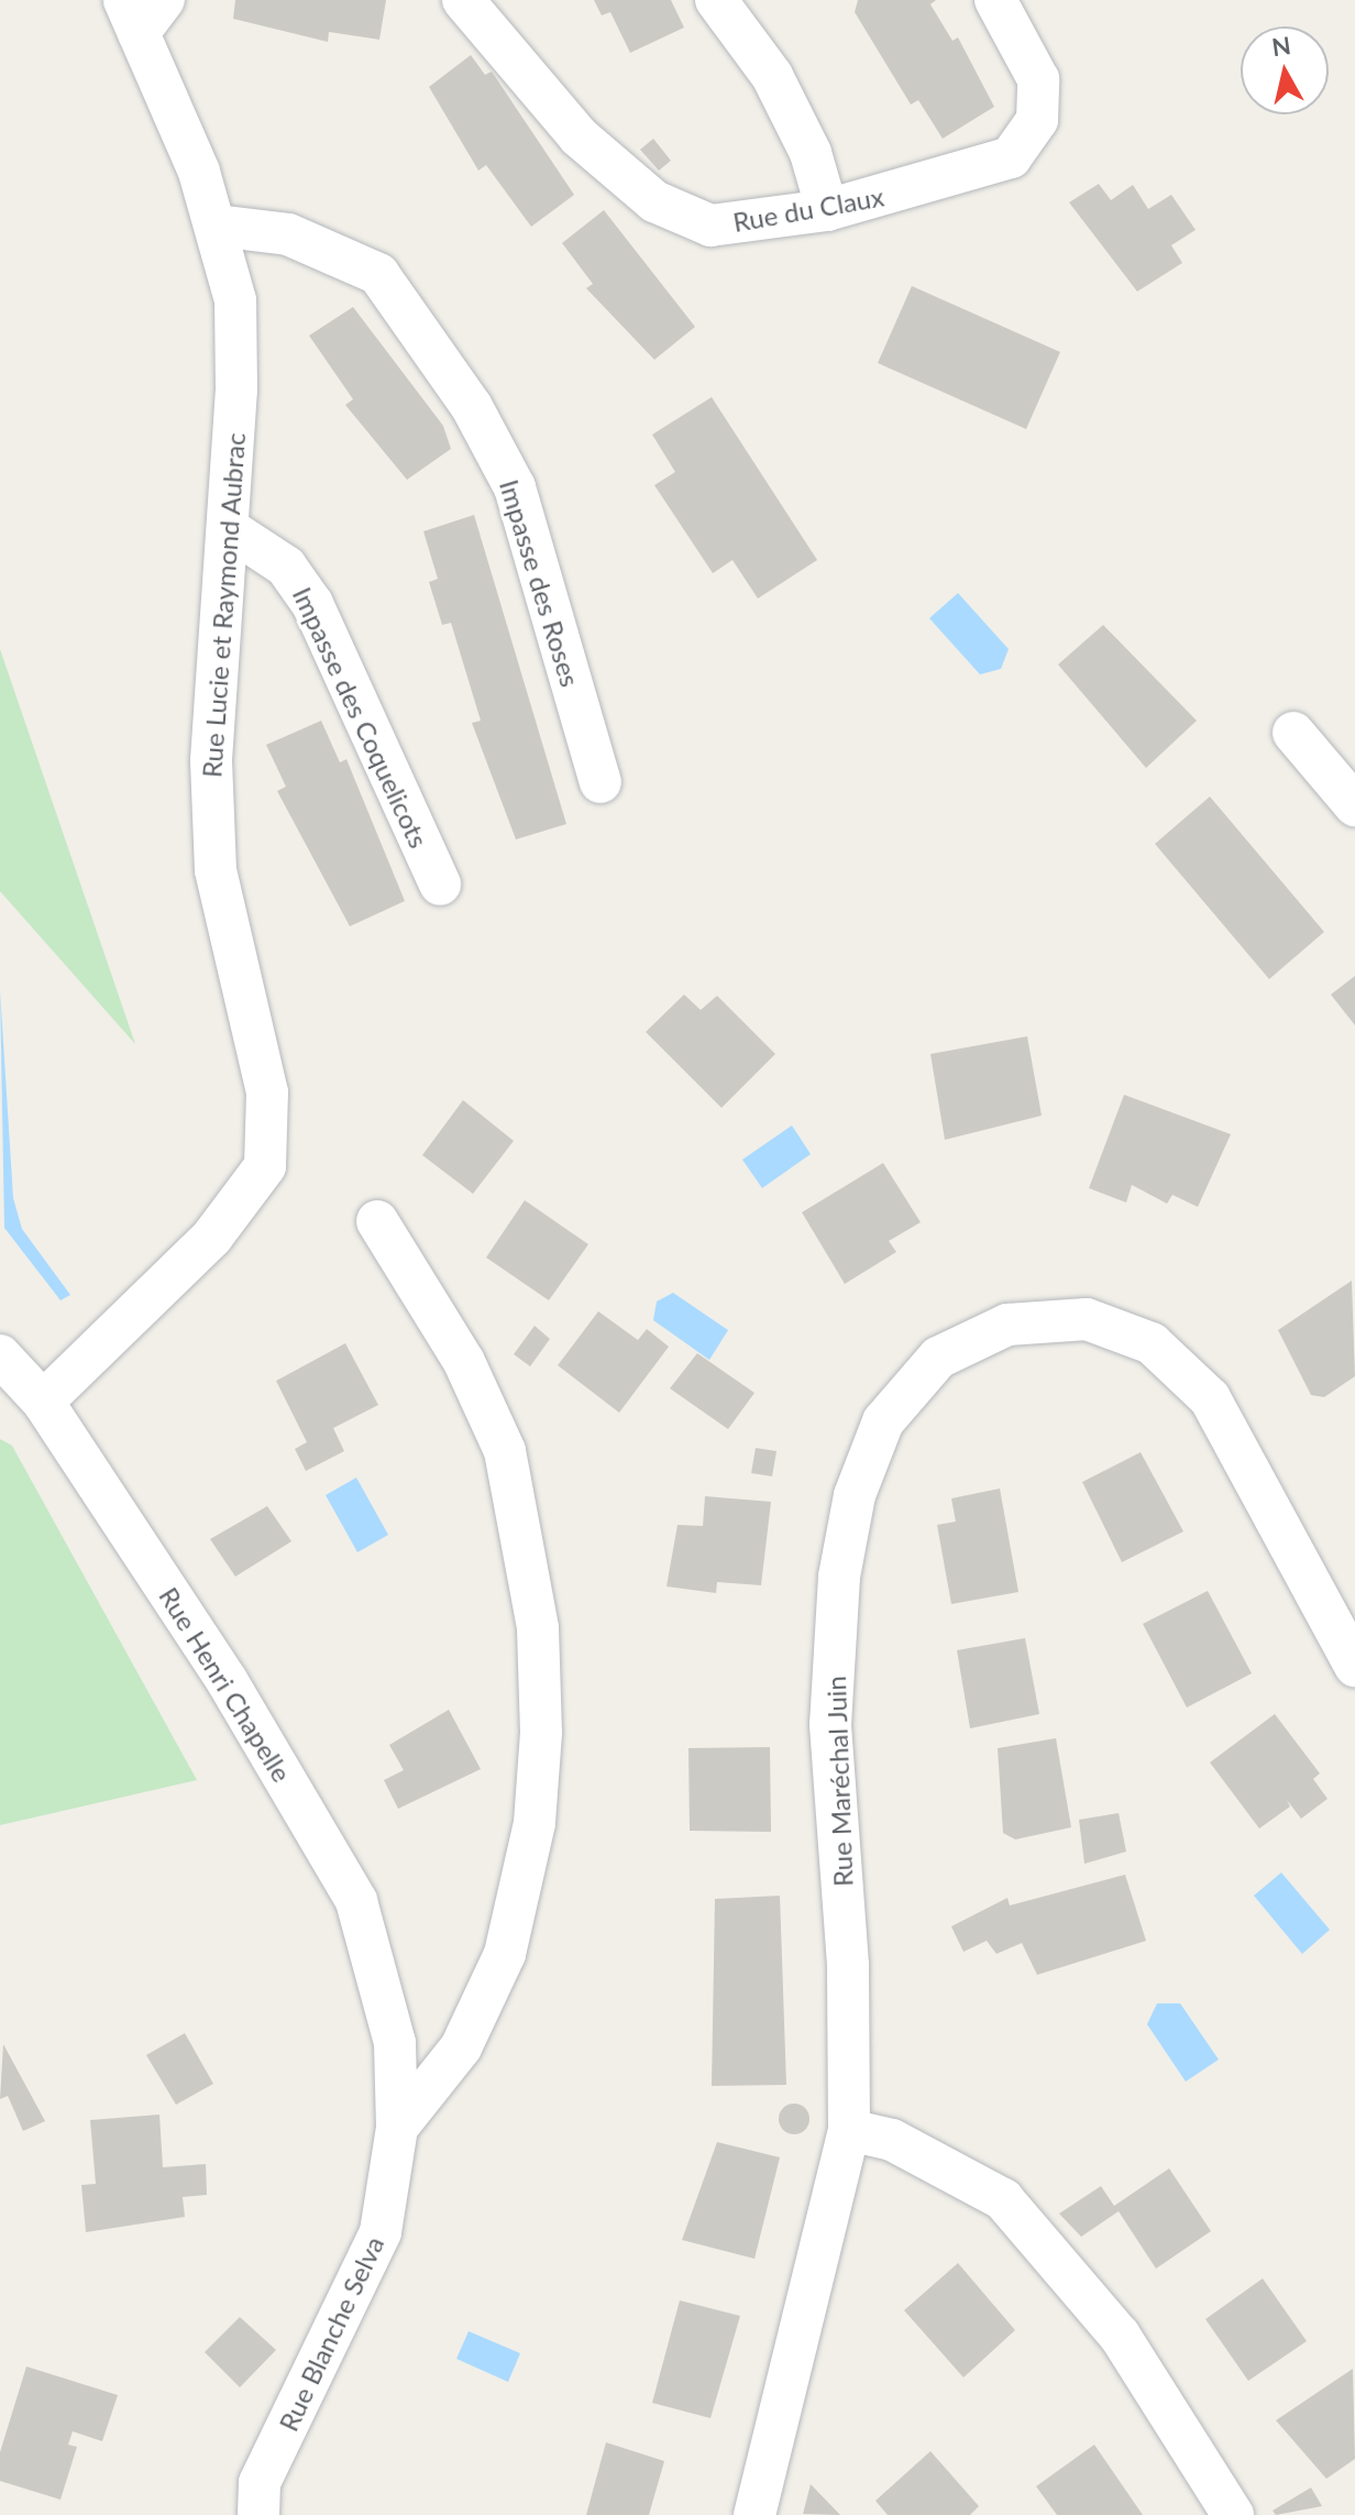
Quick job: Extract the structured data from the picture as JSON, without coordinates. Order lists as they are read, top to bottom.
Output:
{
  "streets": {
    "street": [
      "Rue du Claux",
      "Impasse des Roses",
      "Rue Lucie et Raymond Aubrac",
      "Impasse des Coquelicots",
      "Rue Henri Chapelle",
      "Rue Maréchal Juin",
      "Rue Blanche Selva"
    ]
  },
  "crossings": [
    ["Impasse des Roses", "Rue Lucie et Raymond Aubrac"],
    ["Rue Lucie et Raymond Aubrac", "Impasse des Coquelicots"],
    ["Rue Lucie et Raymond Aubrac", "Rue Henri Chapelle"],
    ["Rue Henri Chapelle", "Rue Blanche Selva"]
  ],
  "north": "top"
}
